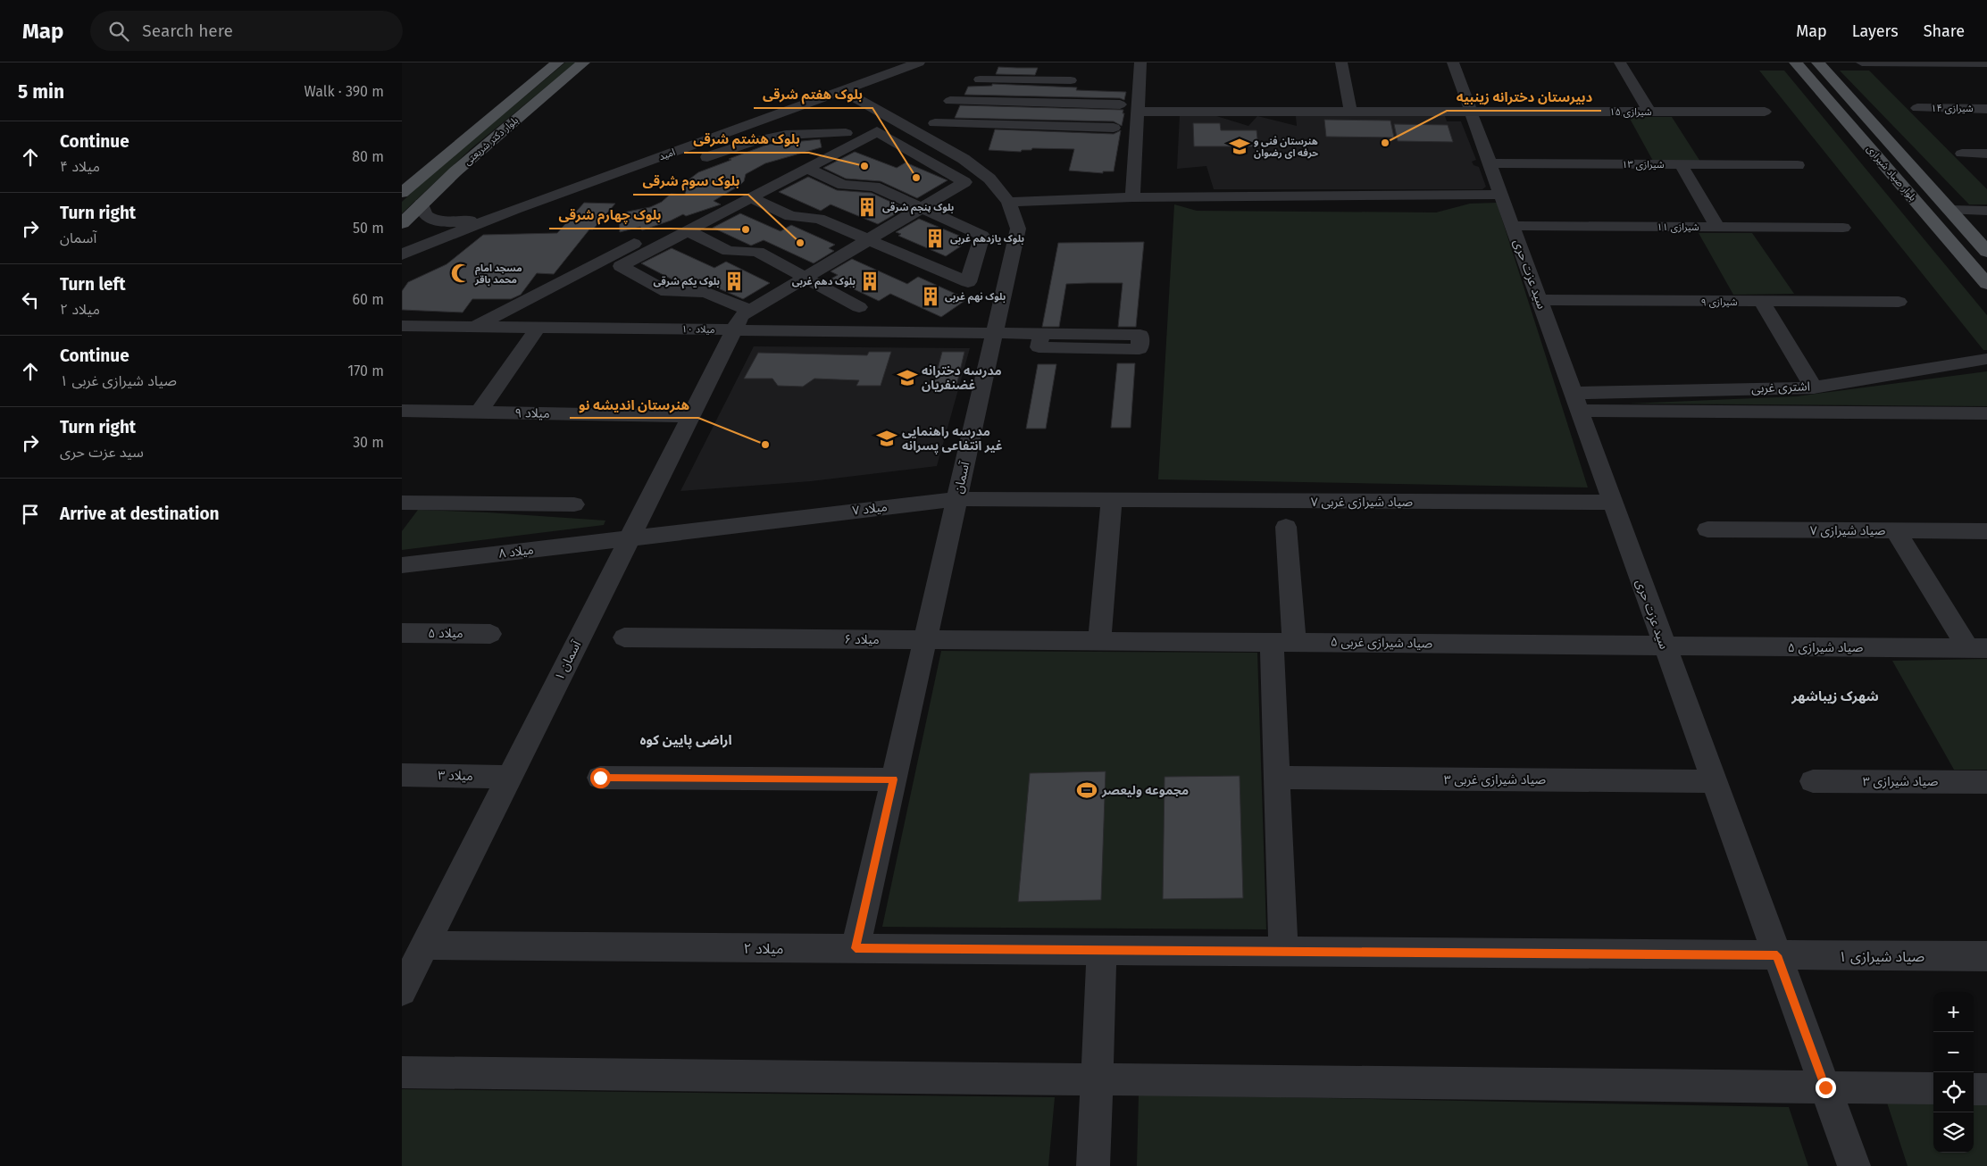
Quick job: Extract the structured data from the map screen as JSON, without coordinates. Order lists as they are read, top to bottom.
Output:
{
  "streets": {
    "main road": ["بلوار دکتر شریعتی", "بلوار صیاد شیرازی"],
    "street": [
      "شیرازی ۱۴",
      "شیرازی ۱۵",
      "امید",
      "شیرازی ۱۳",
      "شیرازی ۱۱",
      "سید عزت حری",
      "شیرازی ۹",
      "میلاد ۱۰",
      "اشتری غربی",
      "میلاد ۹",
      "آسمان",
      "صیاد شیرازی غربی ۷",
      "میلاد ۷",
      "صیاد شیرازی ۷",
      "میلاد ۸",
      "میلاد ۵",
      "میلاد ۶",
      "صیاد شیرازی غربی ۵",
      "صیاد شیرازی ۵",
      "آسمان ۱",
      "میلاد ۳",
      "صیاد شیرازی غربی ۳",
      "صیاد شیرازی ۳",
      "میلاد ۲",
      "صیاد شیرازی ۱"
    ]
  },
  "crossings": [
    ["شیرازی ۱۵", "سید عزت حری"],
    ["امید", "آسمان"],
    ["شیرازی ۱۳", "سید عزت حری"],
    ["شیرازی ۱۱", "سید عزت حری"],
    ["سید عزت حری", "شیرازی ۹"],
    ["سید عزت حری", "اشتری غربی"],
    ["سید عزت حری", "صیاد شیرازی غربی ۷"],
    ["سید عزت حری", "صیاد شیرازی غربی ۵"],
    ["سید عزت حری", "صیاد شیرازی ۵"],
    ["سید عزت حری", "صیاد شیرازی غربی ۳"],
    ["سید عزت حری", "صیاد شیرازی ۱"],
    ["میلاد ۱۰", "آسمان"],
    ["میلاد ۱۰", "آسمان ۱"],
    ["میلاد ۹", "آسمان ۱"],
    ["آسمان", "میلاد ۷"],
    ["آسمان", "میلاد ۶"],
    ["آسمان", "میلاد ۲"],
    ["صیاد شیرازی غربی ۷", "میلاد ۷"],
    ["میلاد ۷", "میلاد ۸"],
    ["میلاد ۷", "آسمان ۱"],
    ["میلاد ۸", "آسمان ۱"],
    ["میلاد ۶", "صیاد شیرازی غربی ۵"],
    ["صیاد شیرازی غربی ۵", "صیاد شیرازی ۵"],
    ["آسمان ۱", "میلاد ۳"],
    ["آسمان ۱", "میلاد ۲"],
    ["میلاد ۲", "صیاد شیرازی ۱"]
  ],
  "districts": ["شهرک زیباشهر", "اراضی پایین کوه"],
  "places": {
    "other": [
      "دبیرستان دخترانه زینبیه",
      "بلوک هشتم شرقی",
      "بلوک هفتم شرقی",
      "بلوک چهارم شرقی",
      "بلوک سوم شرقی",
      "هنرستان اندیشه نو"
    ],
    "school or university": ["هنرستان فنی و حرفه ای رضوان", "مدرسه دخترانه غضنفریان", "مدرسه راهنمایی غیر انتفاعی پسرانه"],
    "building": [
      "بلوک پنجم شرقی",
      "بلوک یازدهم غربی",
      "بلوک یکم شرقی",
      "بلوک دهم غربی",
      "بلوک نهم غربی"
    ],
    "mosque": ["مسجد امام محمد باقر"],
    "sports": ["مجموعه ولیعصر"]
  },
  "page": {
    "header": "Map",
    "search": "Search here",
    "nav": ["Map", "Layers", "Share"],
    "heading": ["5 min", "Walk · 390 m"],
    "list": [
      ["Continue", "میلاد ۴", "80 m"],
      ["Turn right", "آسمان", "50 m"],
      ["Turn left", "میلاد ۲", "60 m"],
      ["Continue", "صیاد شیرازی غربی ۱", "170 m"],
      ["Turn right", "سید عزت حری", "30 m"],
      "Arrive at destination"
    ],
    "map_buttons": ["+", "−"]
  }
}
